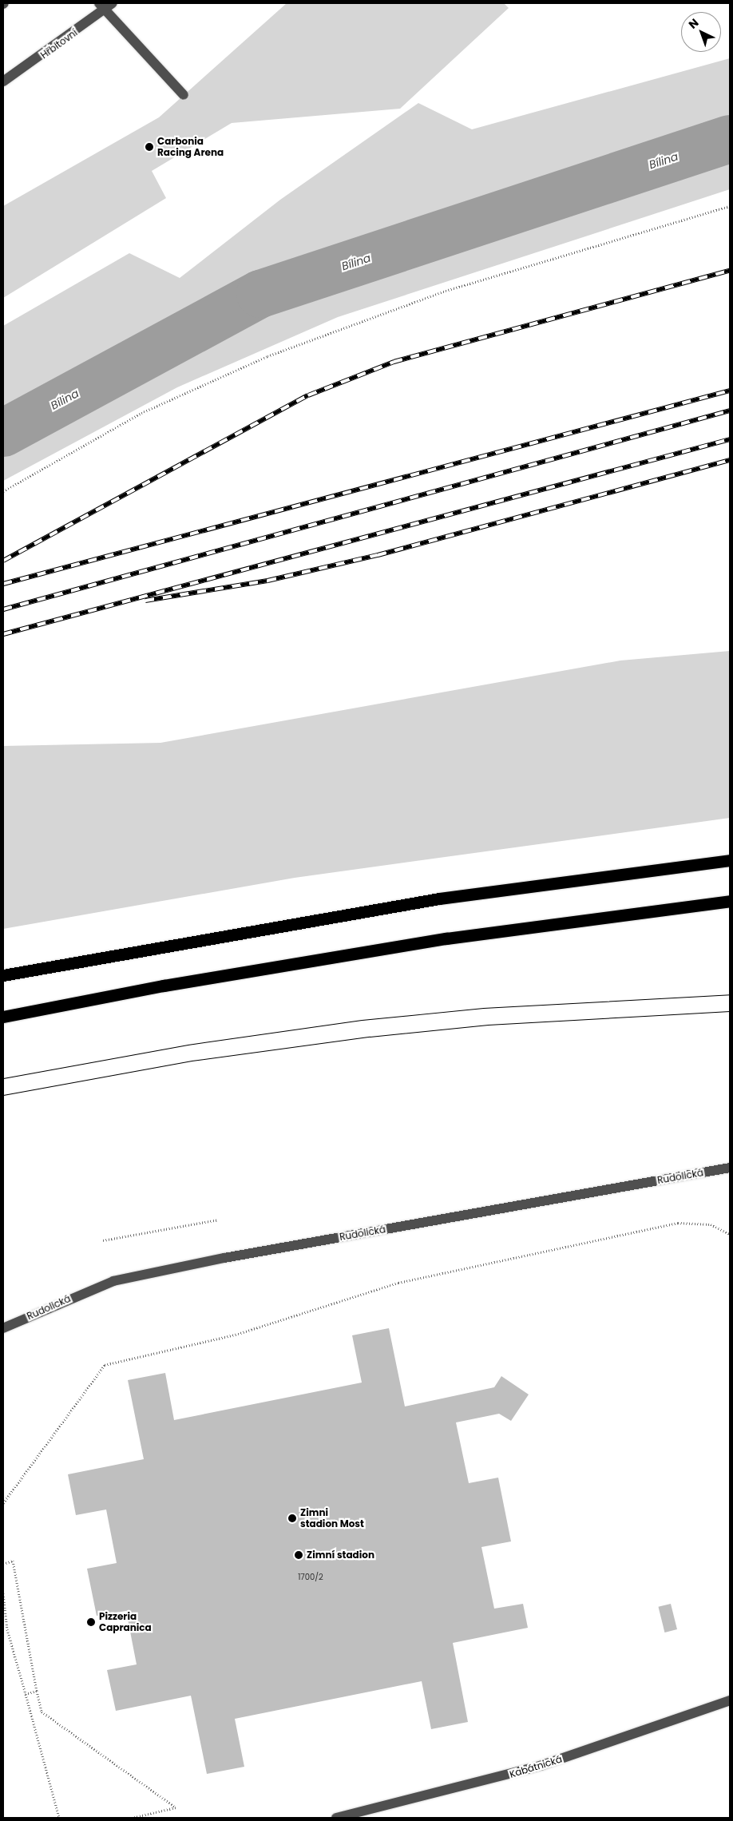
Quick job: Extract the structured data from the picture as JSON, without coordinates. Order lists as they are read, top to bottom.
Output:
{
  "streets": {
    "street": ["Hřbitovní", "Rudolická", "Kabátnická"]
  },
  "water": ["Bílina"],
  "places": [
    "Carbonia Racing Arena",
    "Zimni stadion Most",
    "Zimní stadion",
    "Pizzeria Capranica"
  ],
  "house_numbers": ["1700/2"],
  "north": "top left"
}
